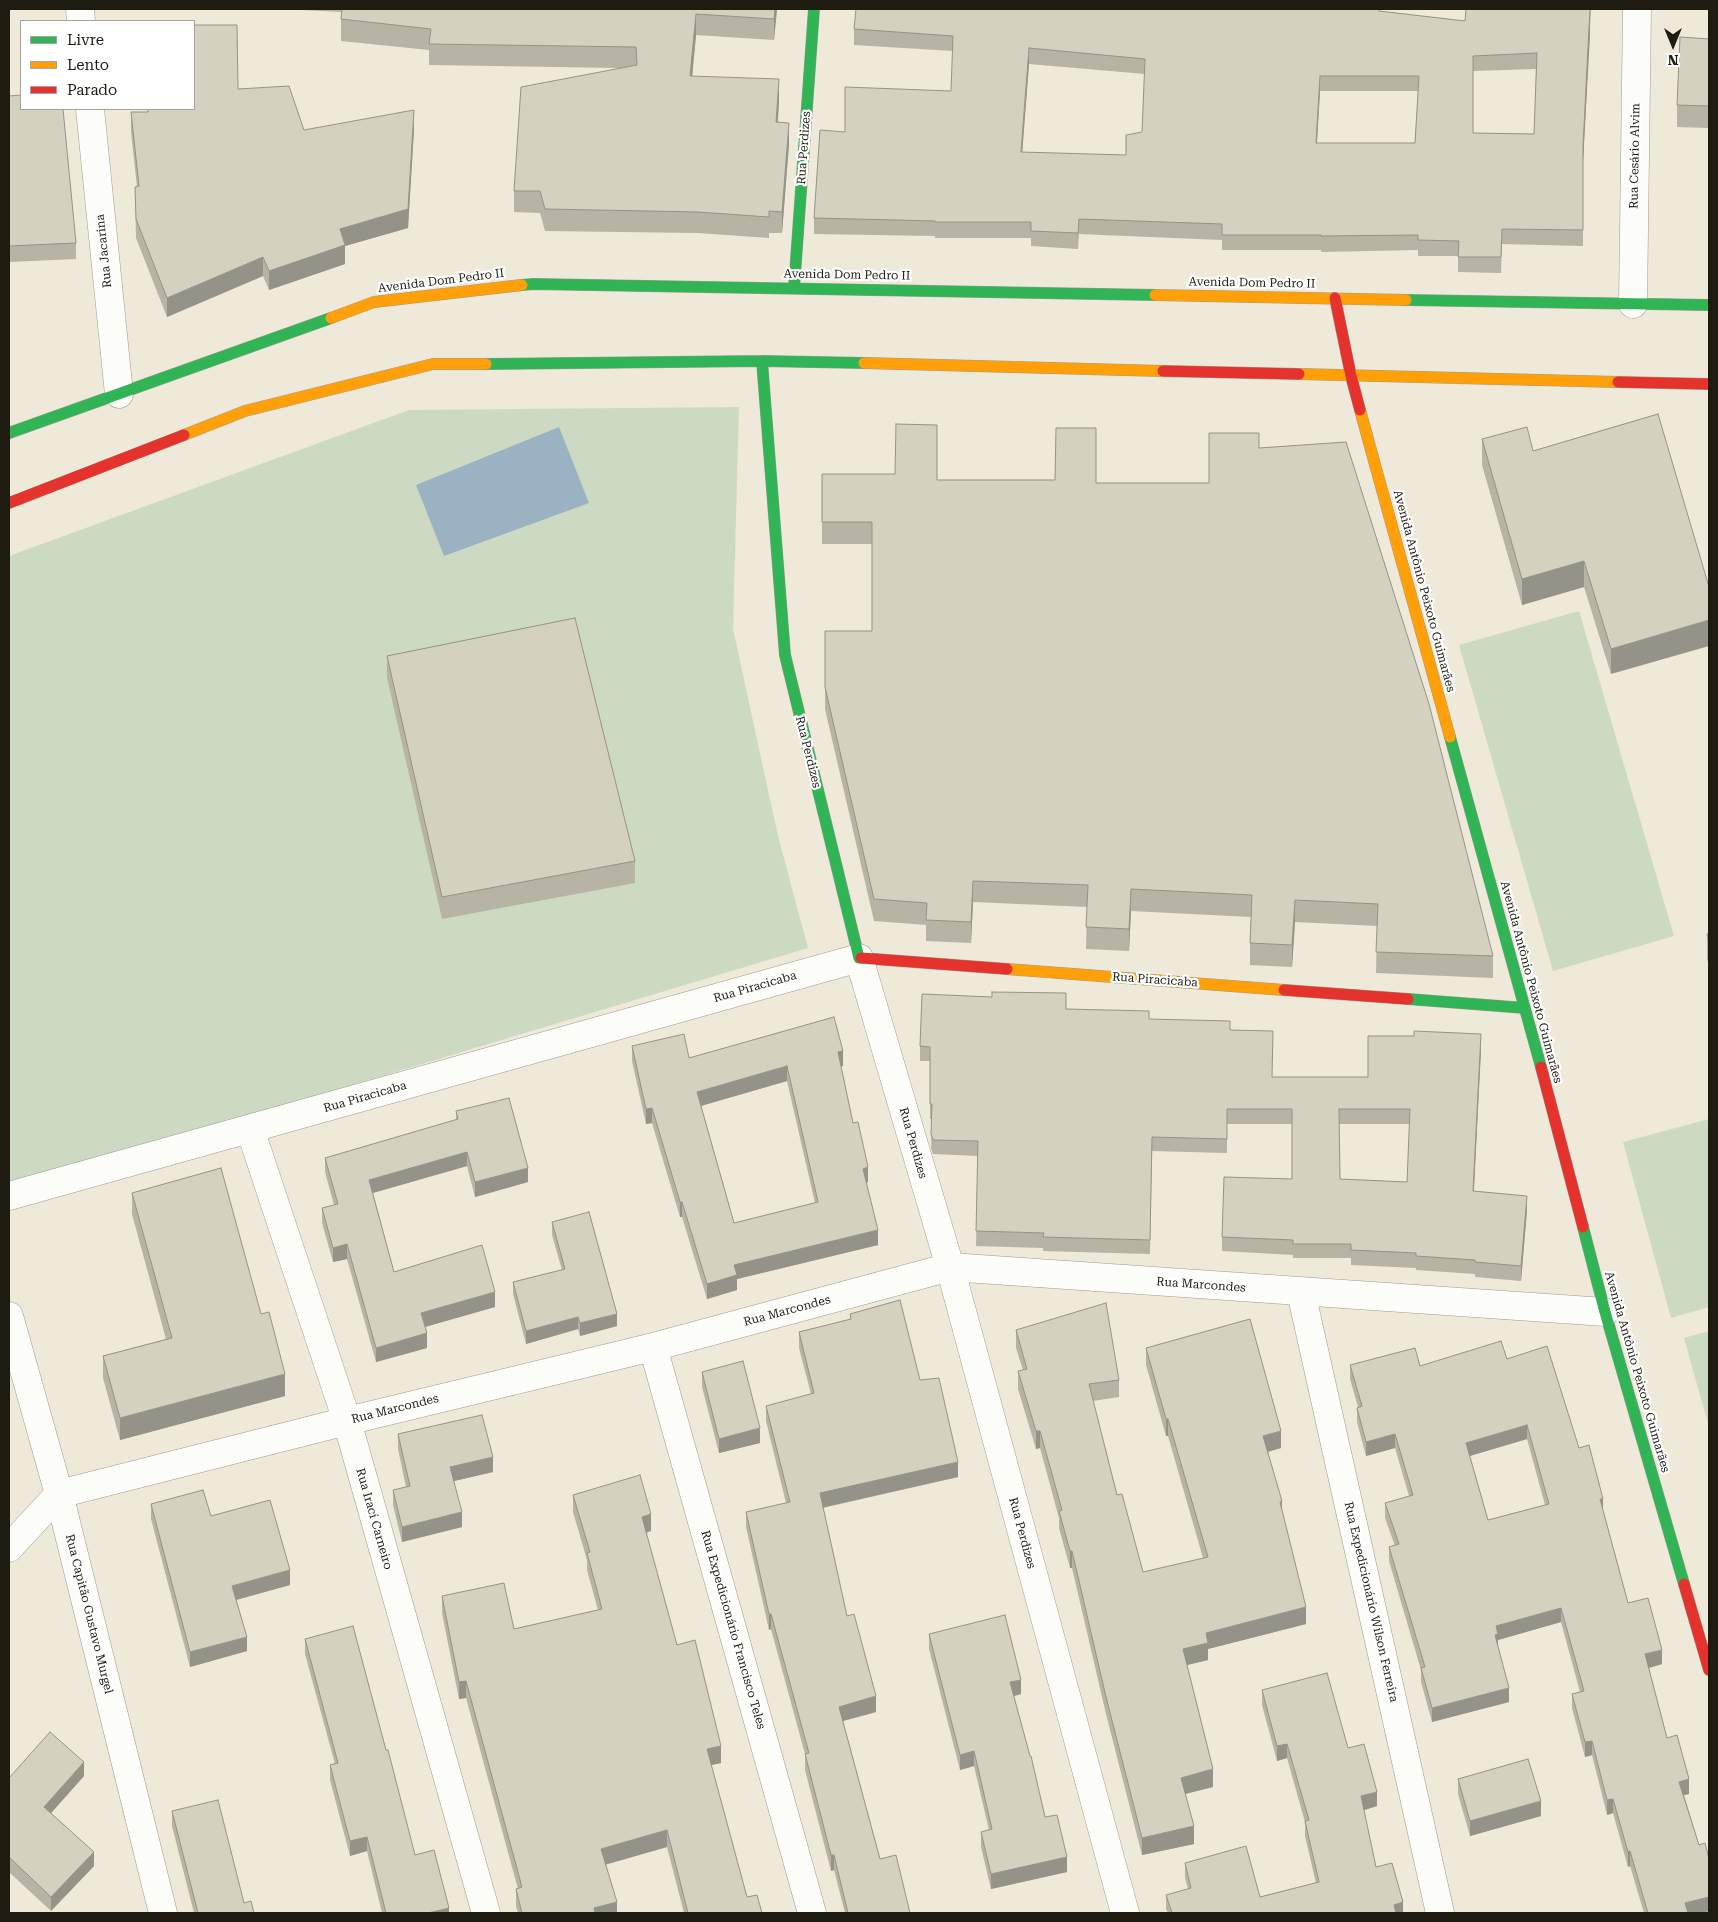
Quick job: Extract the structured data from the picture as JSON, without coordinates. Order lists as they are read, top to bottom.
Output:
{
  "streets": {
    "main road": [
      "Rua Perdizes",
      "Avenida Dom Pedro II",
      "Avenida Antônio Peixoto Guimarães",
      "Rua Piracicaba"
    ],
    "street": [
      "Rua Cesário Alvim",
      "Rua Jacarina",
      "Rua Marcondes",
      "Rua Irací Carneiro",
      "Rua Expedicionário Wilson Ferreira",
      "Rua Capitão Gustavo Murgel",
      "Rua Expedicionário Francisco Teles"
    ]
  },
  "crossings": [
    ["Rua Perdizes", "Avenida Dom Pedro II"],
    ["Rua Perdizes", "Rua Piracicaba"],
    ["Rua Perdizes", "Rua Marcondes"],
    ["Rua Cesário Alvim", "Avenida Dom Pedro II"],
    ["Rua Jacarina", "Avenida Dom Pedro II"],
    ["Avenida Dom Pedro II", "Avenida Antônio Peixoto Guimarães"],
    ["Avenida Antônio Peixoto Guimarães", "Rua Piracicaba"],
    ["Avenida Antônio Peixoto Guimarães", "Rua Marcondes"],
    ["Rua Piracicaba", "Rua Irací Carneiro"],
    ["Rua Marcondes", "Rua Irací Carneiro"],
    ["Rua Marcondes", "Rua Expedicionário Wilson Ferreira"],
    ["Rua Marcondes", "Rua Capitão Gustavo Murgel"],
    ["Rua Marcondes", "Rua Expedicionário Francisco Teles"]
  ],
  "legend": ["Livre", "Lento", "Parado"],
  "north": "bottom"
}
